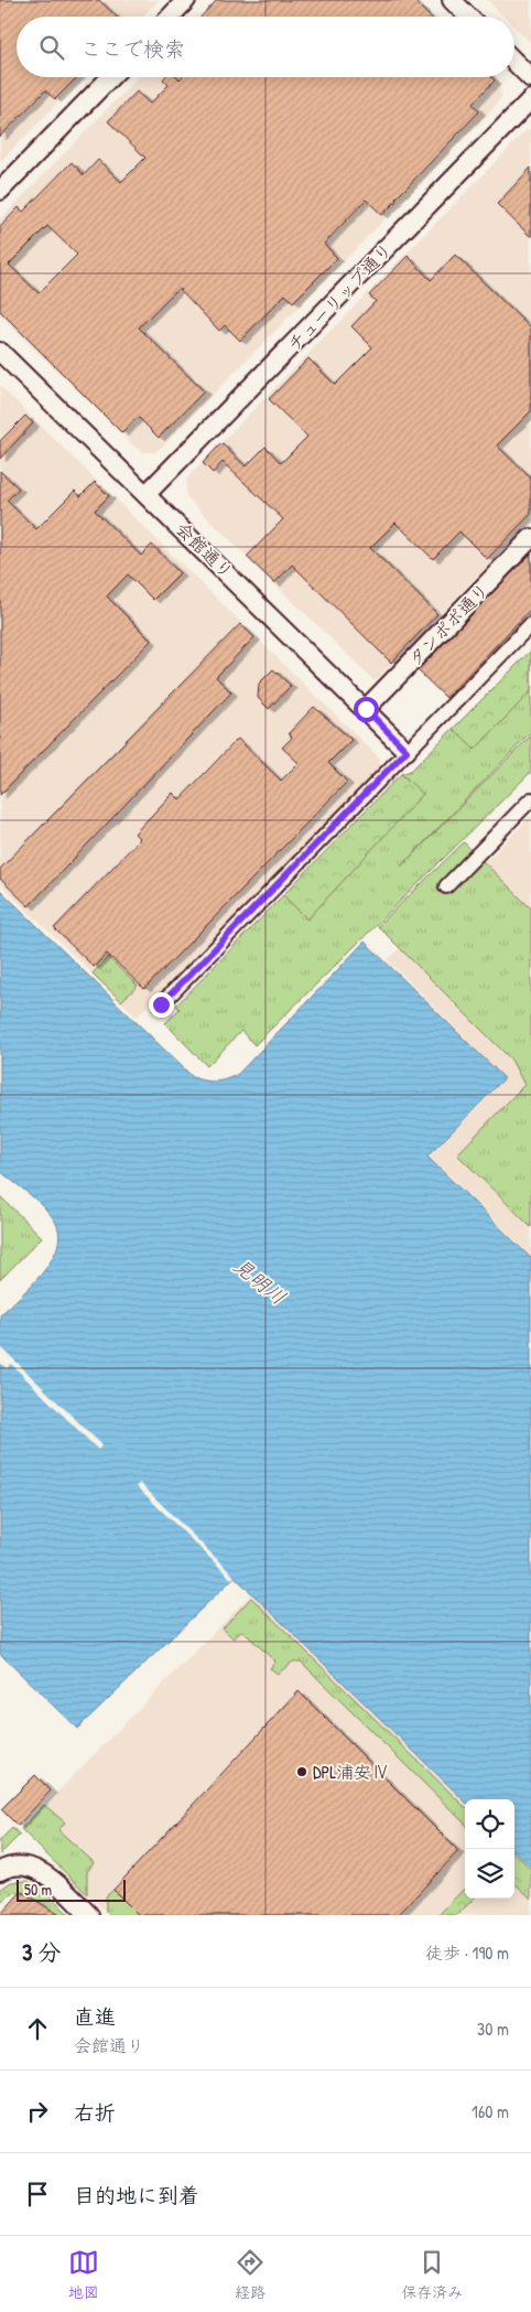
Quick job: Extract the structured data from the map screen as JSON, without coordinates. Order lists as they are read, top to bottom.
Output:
{
  "streets": {
    "street": ["チューリップ通り", "会館通り", "タンポポ通り"]
  },
  "crossings": [
    ["チューリップ通り", "会館通り"],
    ["会館通り", "タンポポ通り"]
  ],
  "water": ["見明川"],
  "places": ["DPL浦安Ⅳ"],
  "scale_bar": "50 m",
  "page": {
    "search": "ここで検索",
    "scale": "50 m",
    "heading": ["3 分", "徒歩 · 190 m"],
    "list": [
      ["直進", "会館通り", "30 m"],
      ["右折", "160 m"],
      "目的地に到着"
    ],
    "nav": ["地図", "経路", "保存済み"]
  }
}
